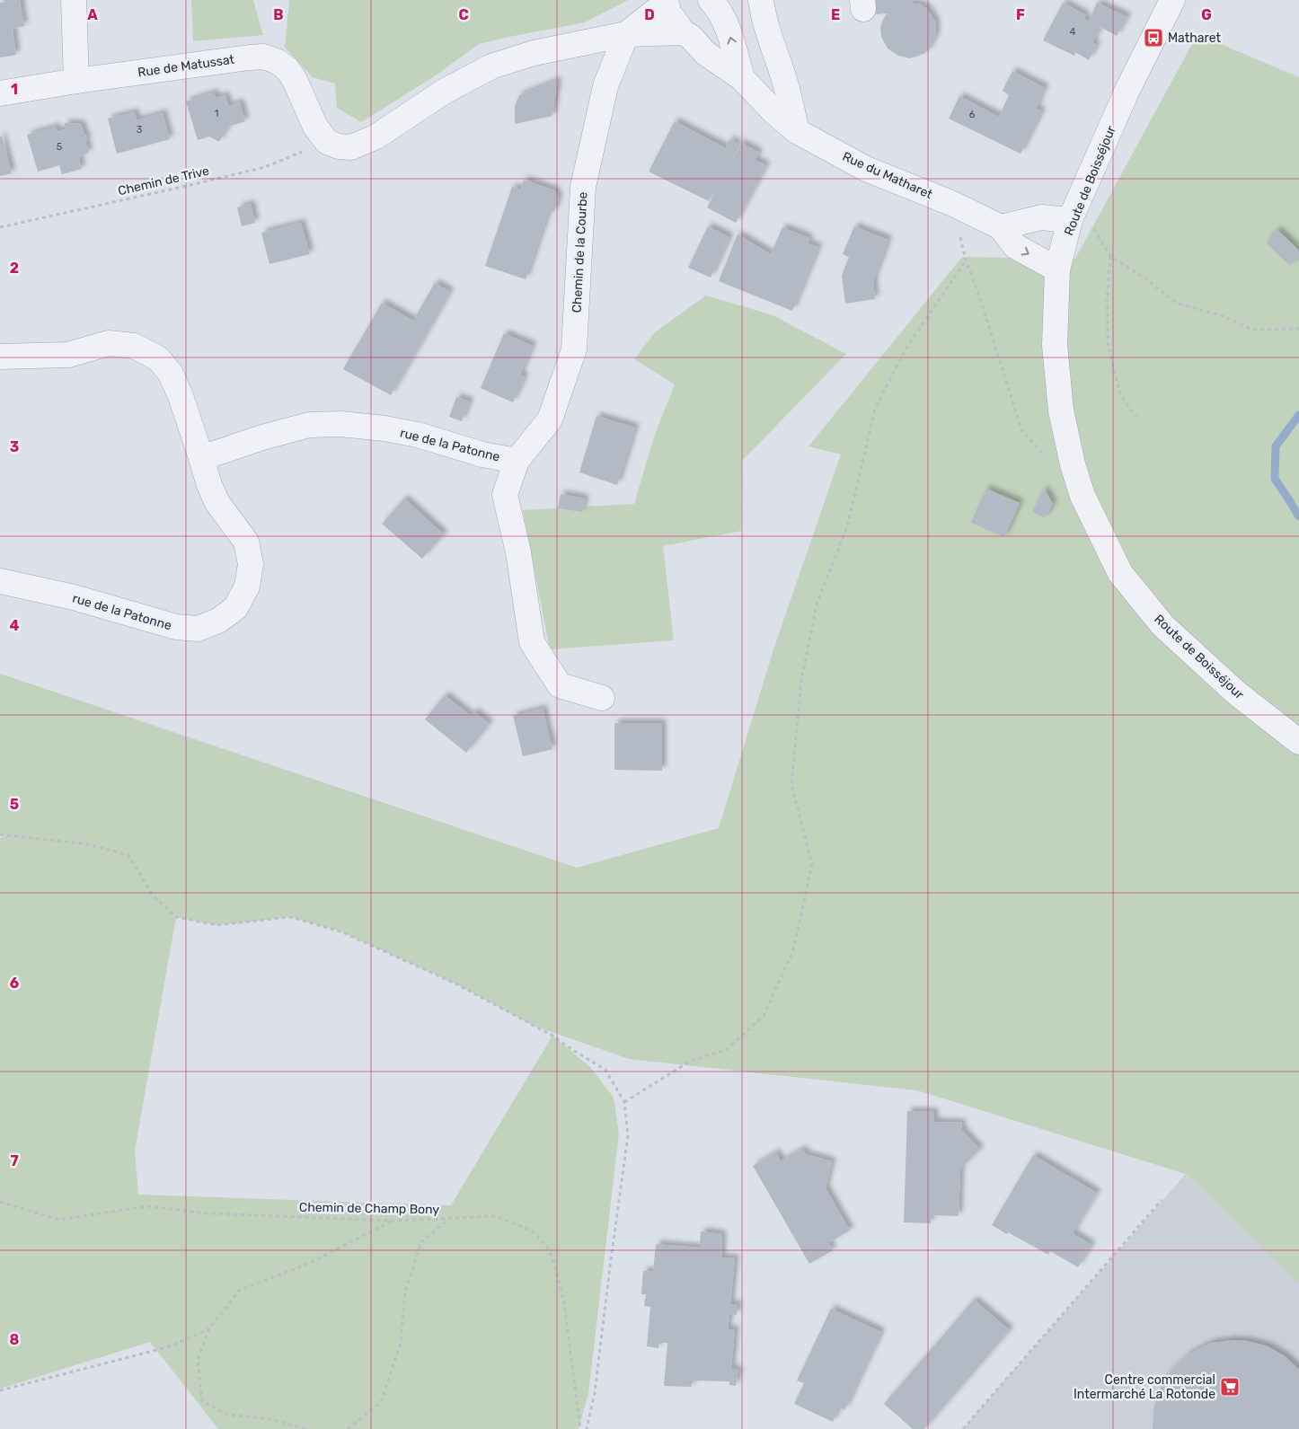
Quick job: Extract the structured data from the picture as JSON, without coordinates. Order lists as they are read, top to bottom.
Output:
{
  "streets": {
    "street": [
      "Rue de Matussat",
      "Rue du Matharet",
      "Route de Boisséjour",
      "Chemin de la Courbe",
      "rue de la Patonne"
    ],
    "path": ["Chemin de Trive", "Chemin de Champ Bony"]
  },
  "crossings": [
    ["Rue de Matussat", "Chemin de Trive"],
    ["Rue du Matharet", "Route de Boisséjour"],
    ["Chemin de la Courbe", "rue de la Patonne"]
  ],
  "places": {
    "bus stop": ["Matharet"],
    "supermarket": ["Centre commercial Intermarché La Rotonde"]
  },
  "house_numbers": [
    "4",
    "1",
    "6",
    "3",
    "5"
  ],
  "grid": {
    "columns": [
      "A",
      "B",
      "C",
      "D",
      "E",
      "F",
      "G"
    ],
    "rows": [
      "1",
      "2",
      "3",
      "4",
      "5",
      "6",
      "7",
      "8"
    ]
  }
}
